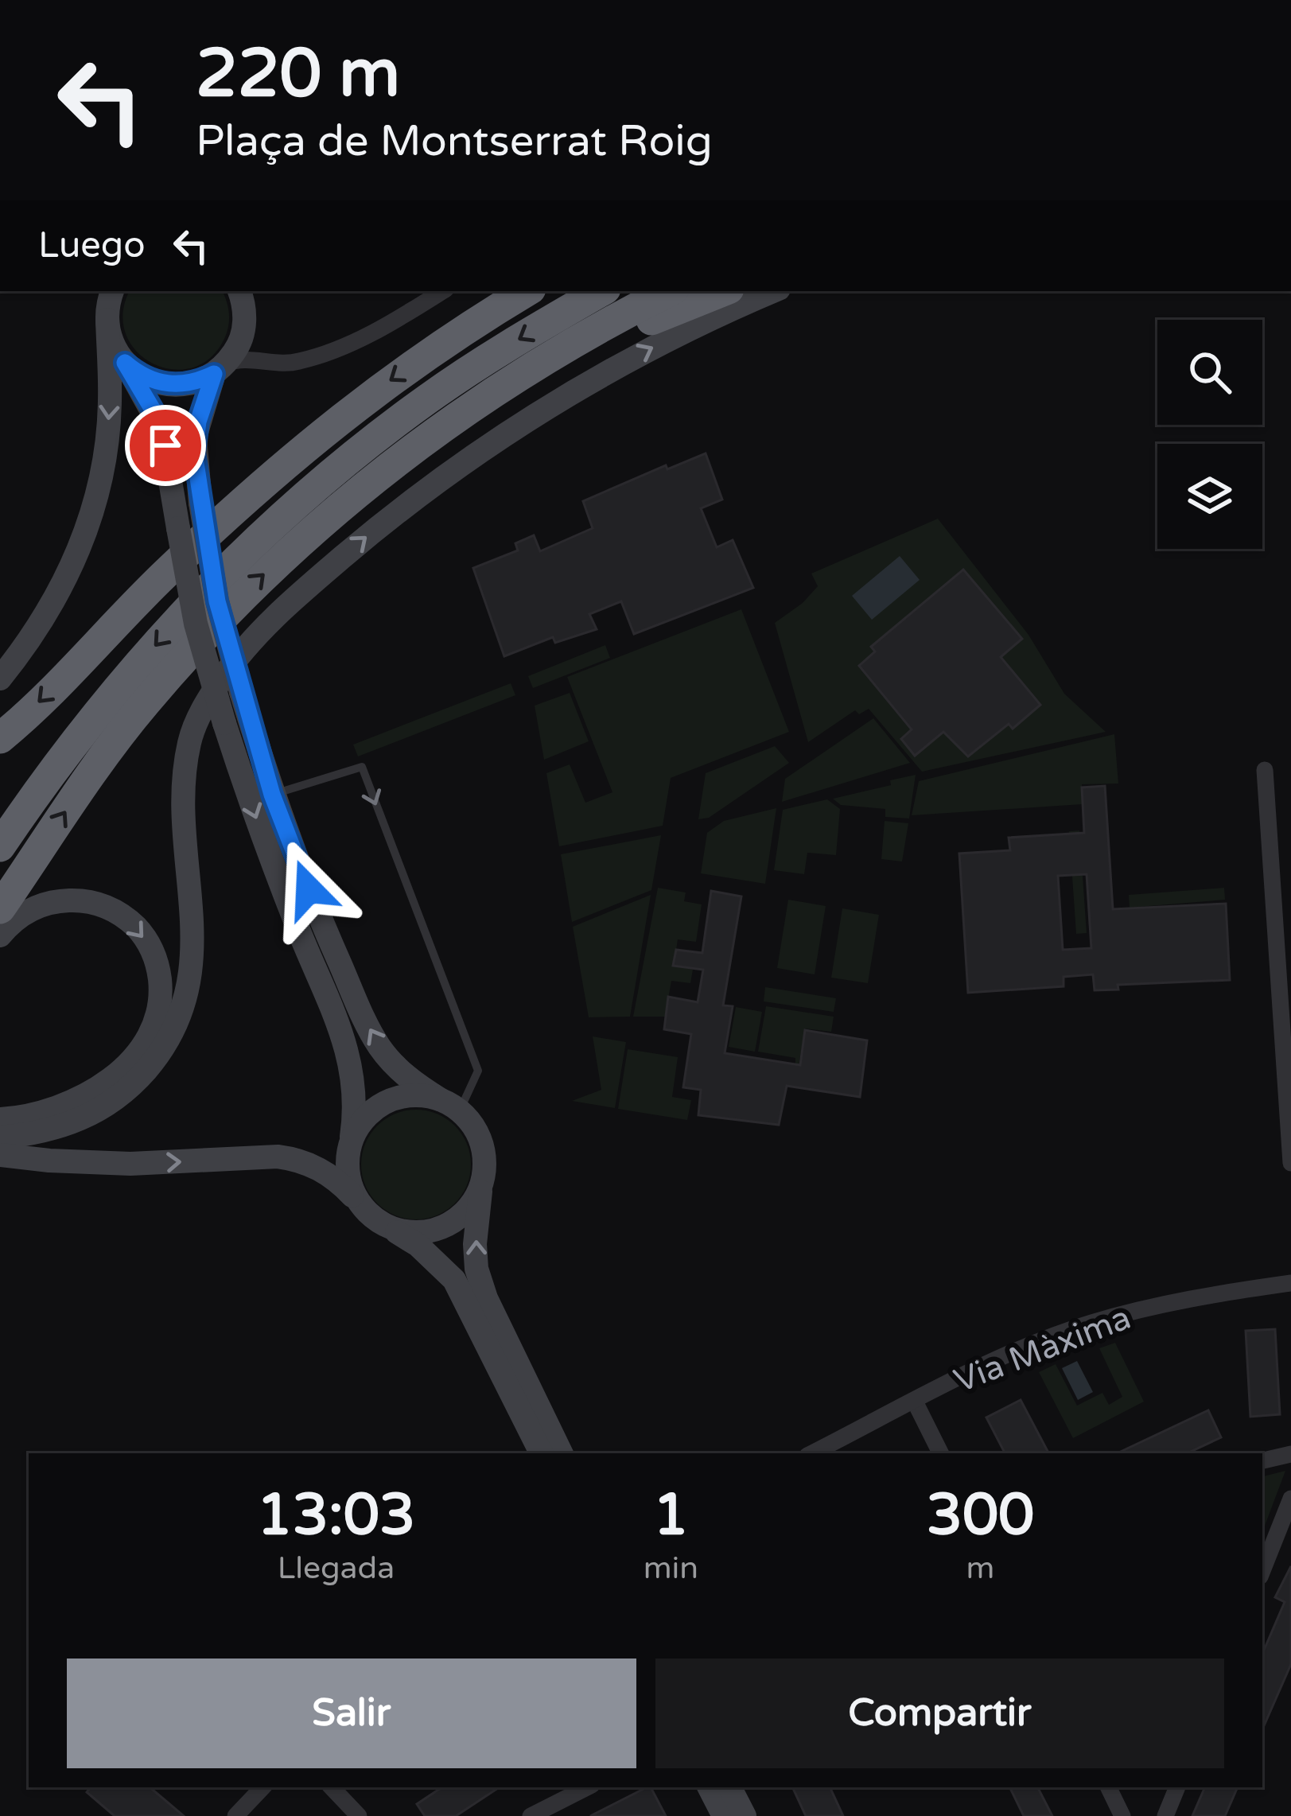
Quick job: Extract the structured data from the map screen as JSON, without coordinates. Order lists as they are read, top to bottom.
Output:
{
  "streets": {
    "street": ["Via Màxima"]
  },
  "page": {
    "turn": ["220 m", "Plaça de Montserrat Roig"],
    "then": "Luego",
    "eta": [
      "13:03",
      "Llegada",
      "1",
      "min",
      "300",
      "m"
    ],
    "buttons": ["Salir", "Compartir"]
  }
}
